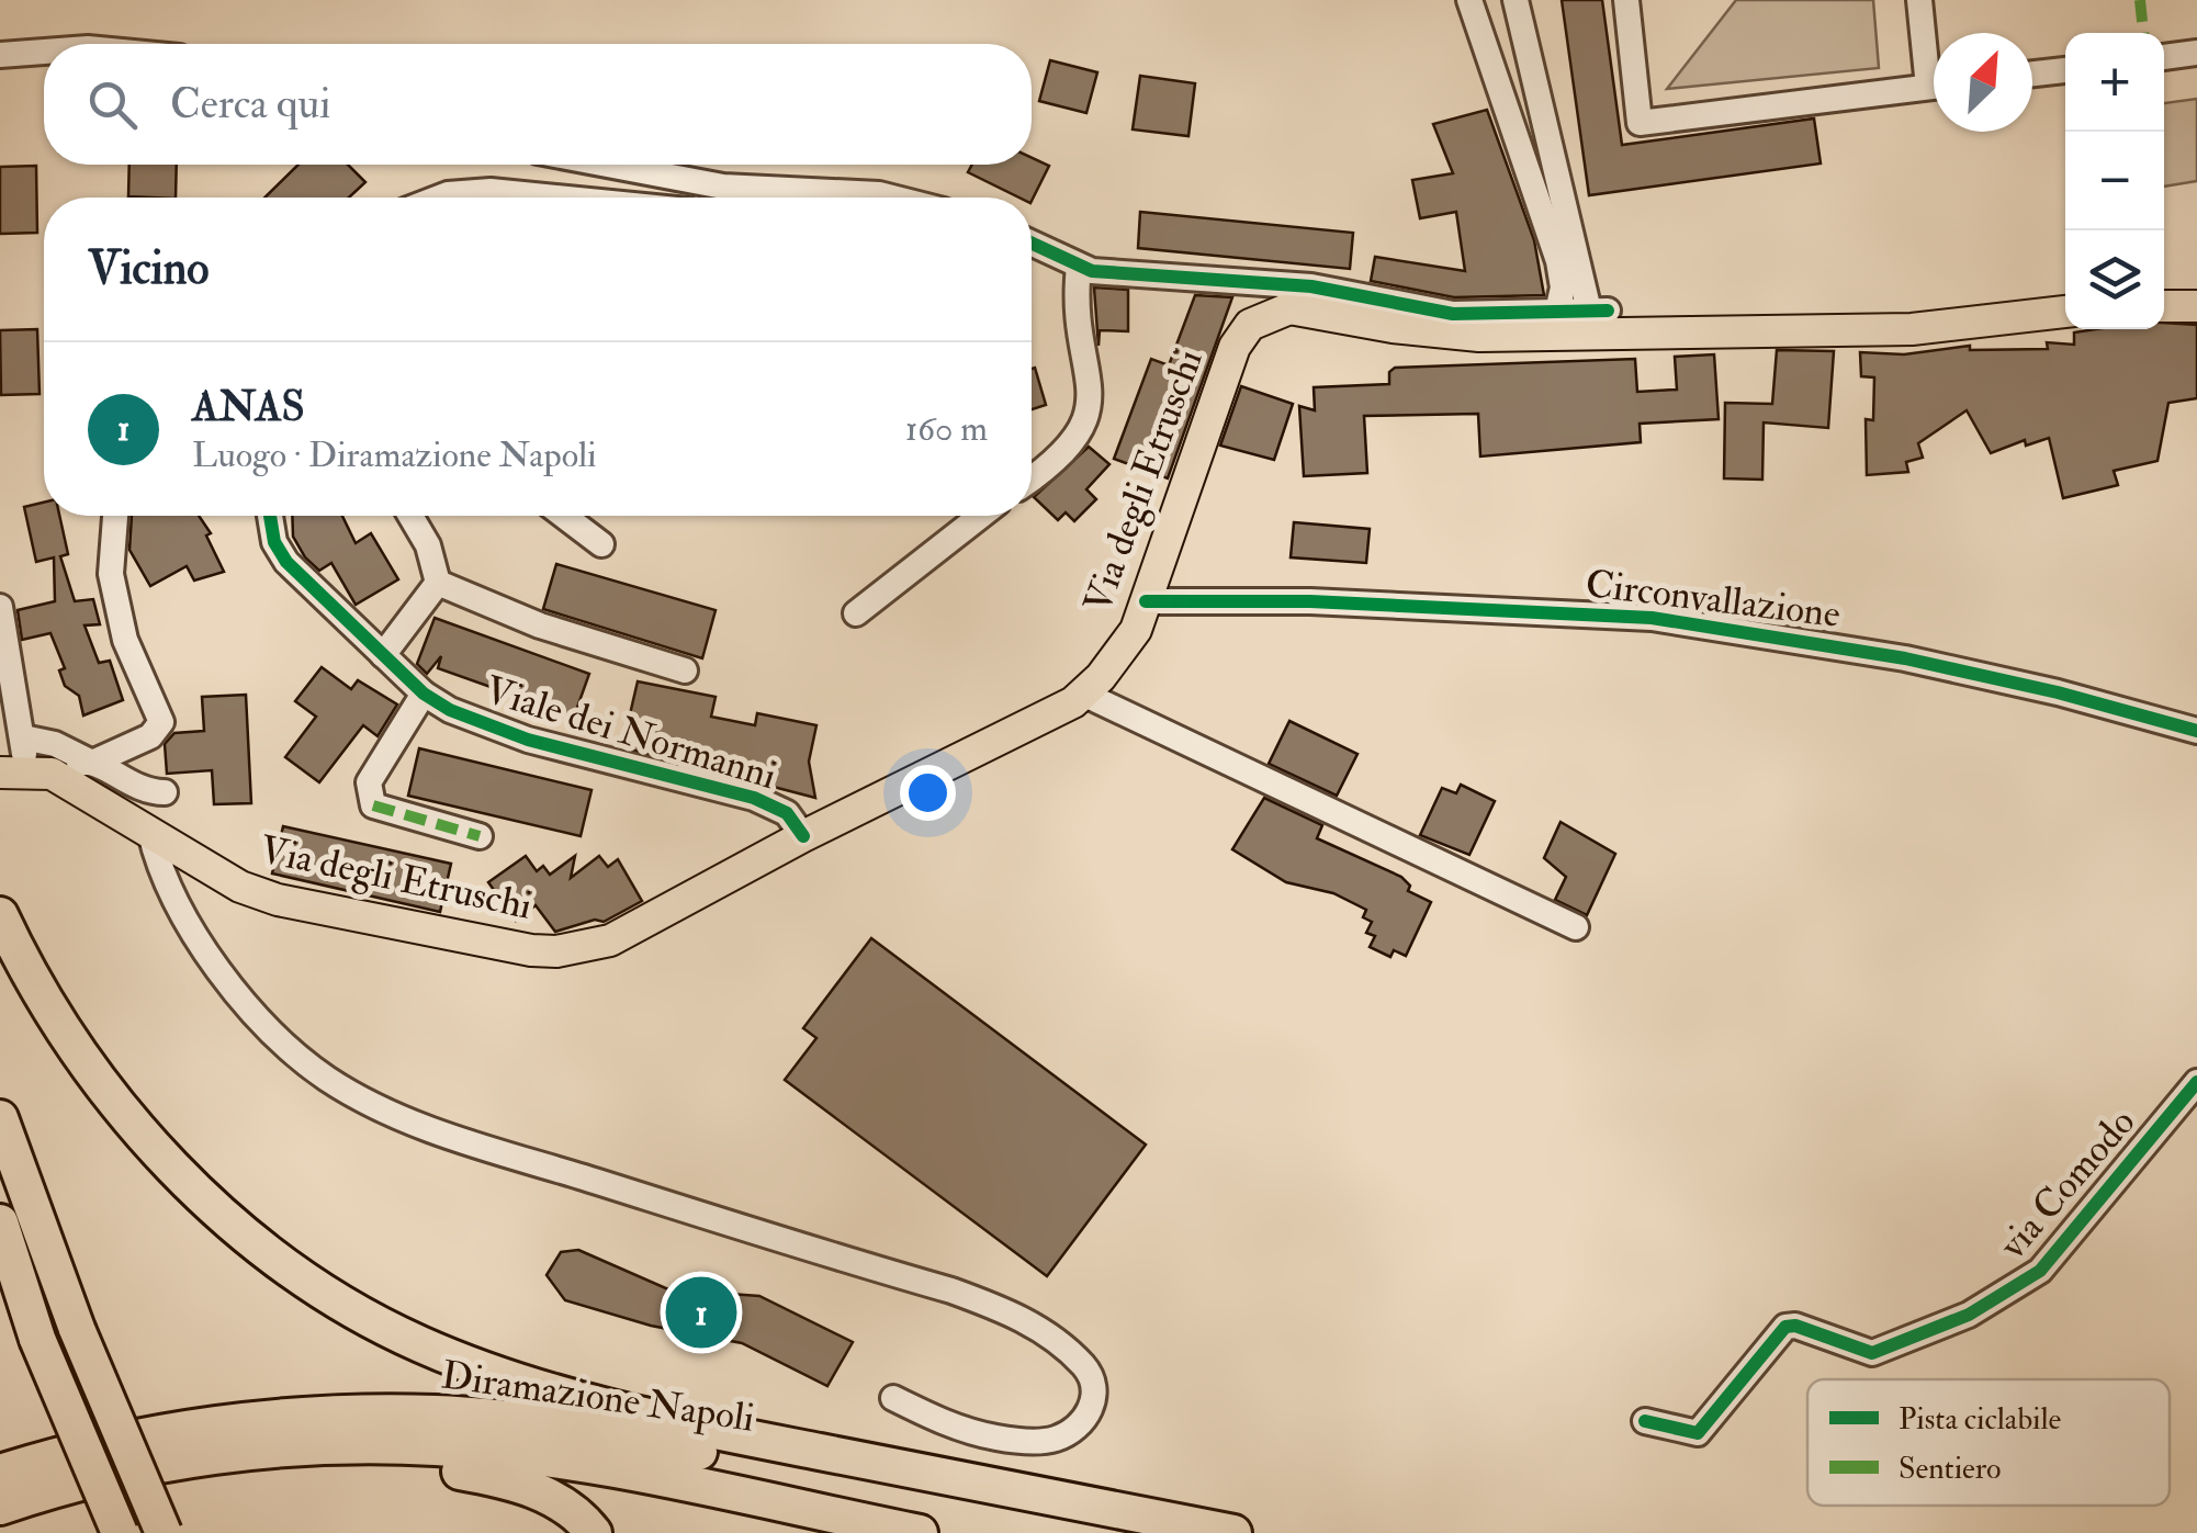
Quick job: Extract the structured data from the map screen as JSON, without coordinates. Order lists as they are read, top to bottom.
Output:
{
  "streets": {
    "highway": ["Diramazione Napoli"],
    "main road": ["Via degli Etruschi"],
    "street": ["Circonvallazione", "Viale dei Normanni", "via Comodo"]
  },
  "crossings": [
    ["Via degli Etruschi", "Circonvallazione"],
    ["Via degli Etruschi", "Viale dei Normanni"]
  ],
  "legend": ["Pista ciclabile", "Sentiero"],
  "north": "top right",
  "page": {
    "map_buttons": ["+", "−"],
    "search": "Cerca qui",
    "heading": "Vicino",
    "list": [
      {
        "mark": "1",
        "name": "ANAS",
        "note": "Luogo · Diramazione Napoli",
        "value": "160 m"
      }
    ],
    "pins": "1"
  }
}
